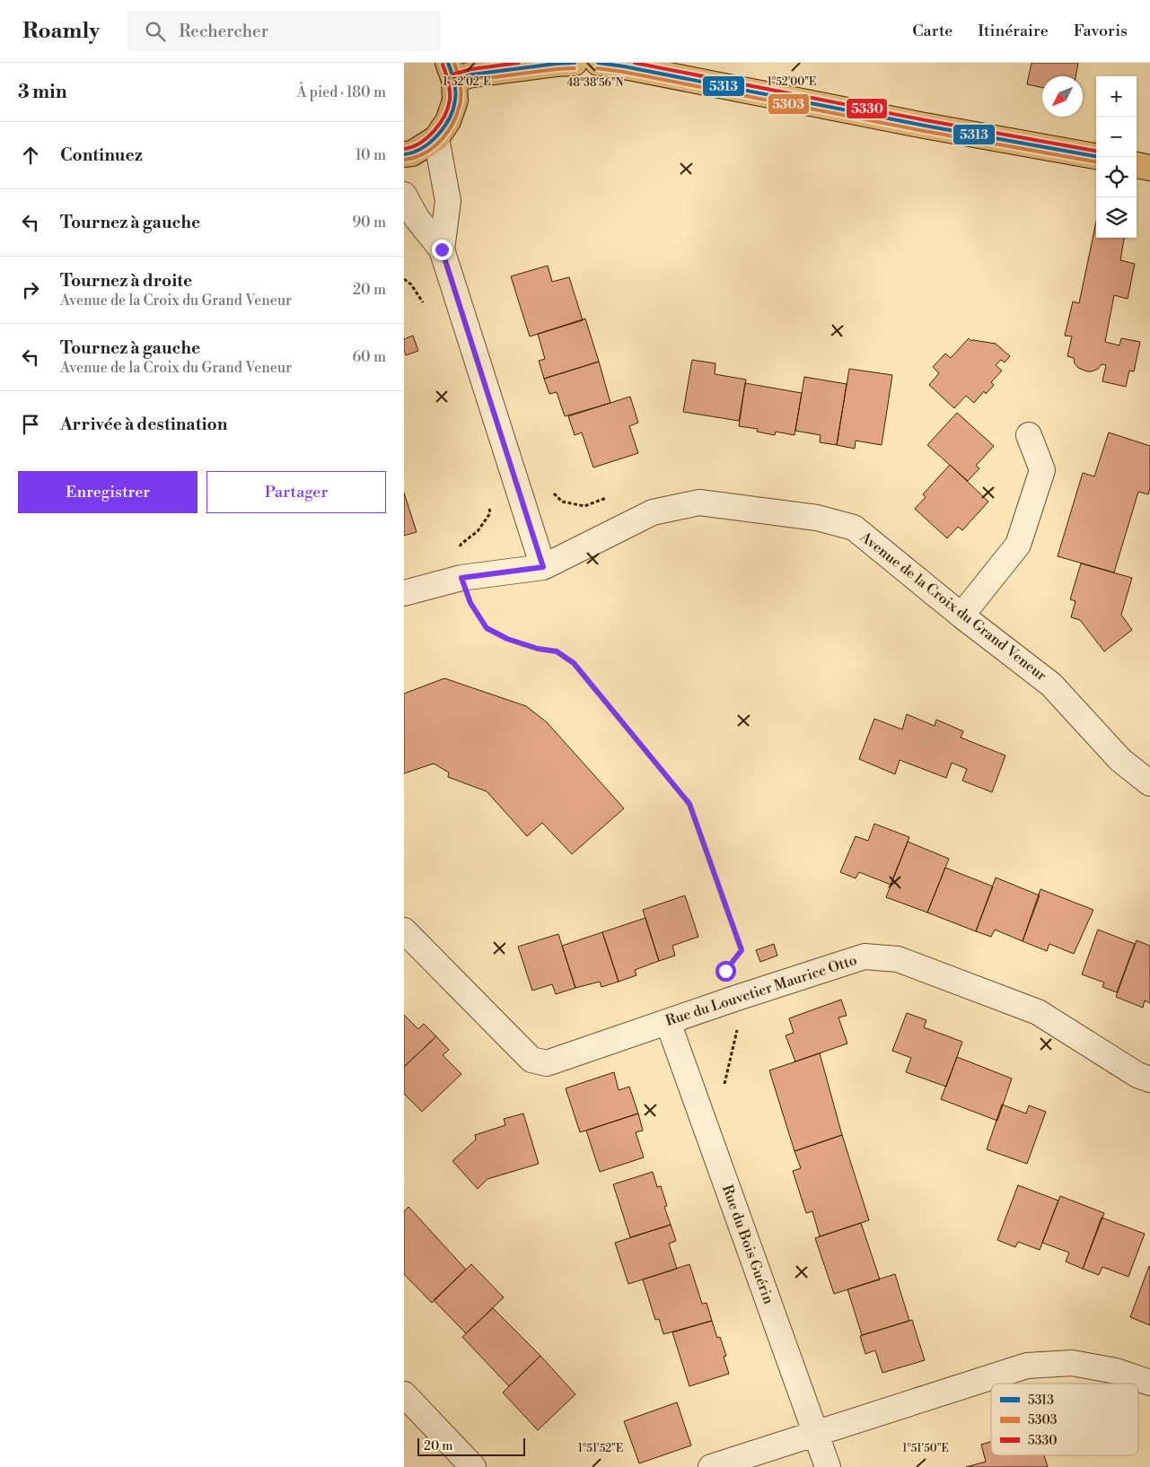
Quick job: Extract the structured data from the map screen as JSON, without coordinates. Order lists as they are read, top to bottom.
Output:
{
  "streets": {
    "street": ["Avenue de la Croix du Grand Veneur", "Rue du Louvetier Maurice Otto", "Rue du Bois Guérin"]
  },
  "crossings": [
    ["Rue du Louvetier Maurice Otto", "Rue du Bois Guérin"]
  ],
  "lines": ["transit line 5313", "transit line 5303", "transit line 5330"],
  "legend": ["5313", "5303", "5330"],
  "scale_bar": "20 m",
  "north": "bottom left",
  "page": {
    "header": "Roamly",
    "search": "Rechercher",
    "nav": ["Carte", "Itinéraire", "Favoris"],
    "heading": ["3 min", "À pied · 180 m"],
    "map_buttons": ["+", "−"],
    "list": [
      ["Continuez", "10 m"],
      ["Tournez à gauche", "90 m"],
      ["Tournez à droite", "Avenue de la Croix du Grand Veneur", "20 m"],
      ["Tournez à gauche", "Avenue de la Croix du Grand Veneur", "60 m"],
      "Arrivée à destination"
    ],
    "buttons": ["Enregistrer", "Partager"],
    "scale": "20 m"
  },
  "coordinates": [
    "1°52'02\"E",
    "1°52'00\"E",
    "48°38'56\"N",
    "1°51'52\"E",
    "1°51'50\"E"
  ]
}
